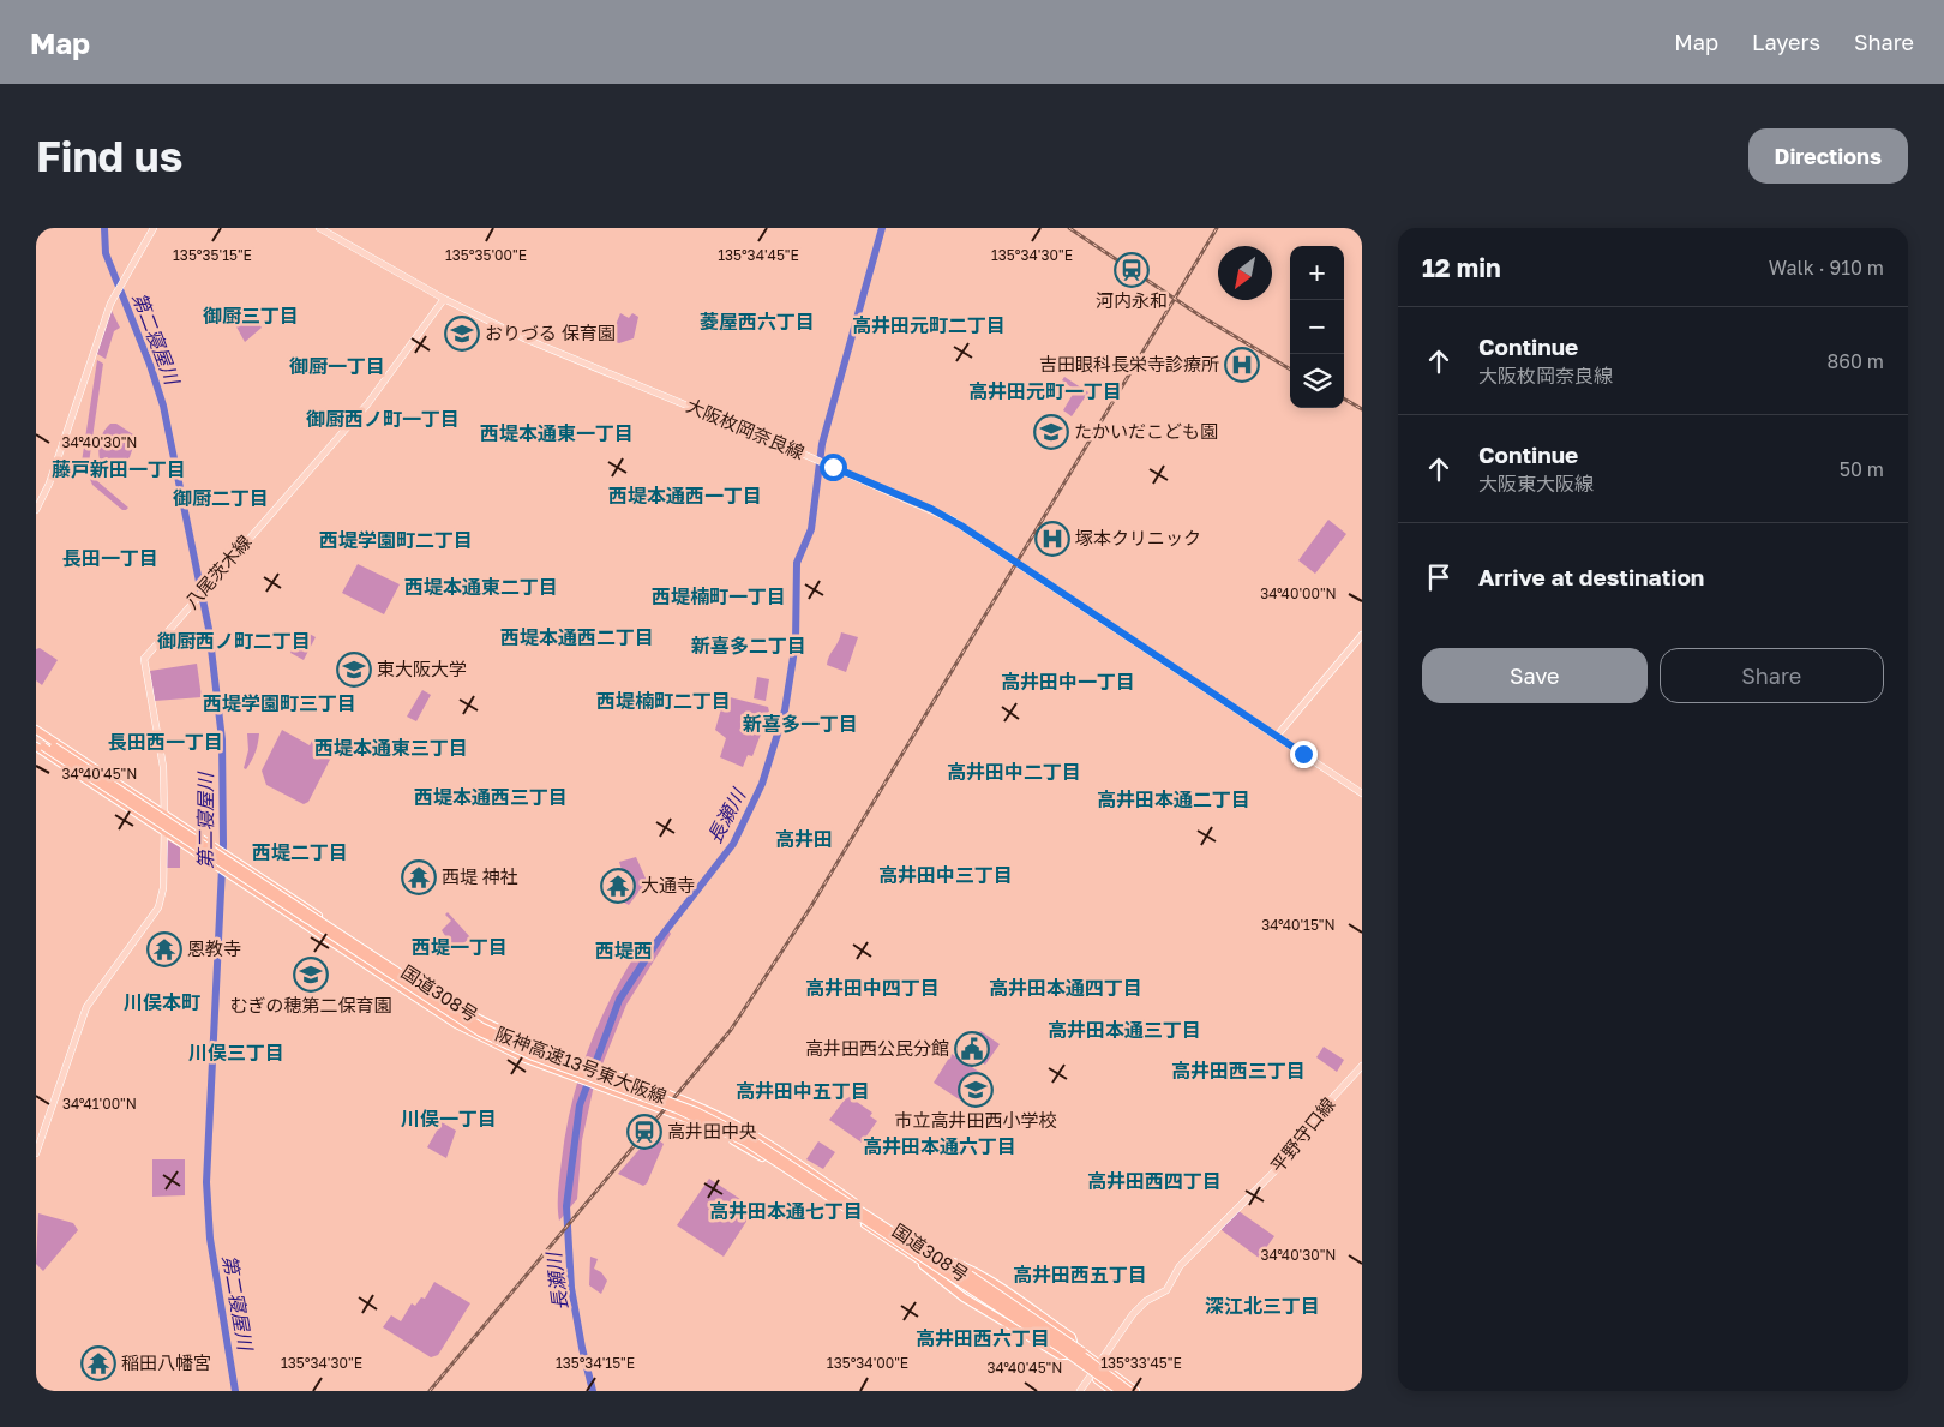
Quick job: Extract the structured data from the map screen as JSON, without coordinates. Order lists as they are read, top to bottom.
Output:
{
  "streets": {
    "highway": ["国道308号", "阪神高速13号東大阪線"],
    "main road": ["大阪枚岡奈良線", "八尾茨木線", "平野守口線"]
  },
  "crossings": [
    ["大阪枚岡奈良線", "八尾茨木線"],
    ["八尾茨木線", "国道308号"],
    ["国道308号", "阪神高速13号東大阪線"],
    ["国道308号", "平野守口線"]
  ],
  "districts": [
    "御厨三丁目",
    "菱屋西六丁目",
    "高井田元町二丁目",
    "御厨一丁目",
    "高井田元町一丁目",
    "御厨西ノ町一丁目",
    "西堤本通東一丁目",
    "藤戸新田一丁目",
    "西堤本通西一丁目",
    "御厨二丁目",
    "西堤学園町二丁目",
    "長田一丁目",
    "西堤本通東二丁目",
    "西堤楠町一丁目",
    "西堤本通西二丁目",
    "御厨西ノ町二丁目",
    "新喜多二丁目",
    "高井田中一丁目",
    "西堤楠町二丁目",
    "西堤学園町三丁目",
    "新喜多一丁目",
    "長田西一丁目",
    "西堤本通東三丁目",
    "高井田中二丁目",
    "西堤本通西三丁目",
    "高井田本通二丁目",
    "高井田",
    "西堤二丁目",
    "高井田中三丁目",
    "西堤一丁目",
    "西堤西",
    "高井田中四丁目",
    "高井田本通四丁目",
    "川俣本町",
    "高井田本通三丁目",
    "川俣三丁目",
    "高井田西三丁目",
    "高井田中五丁目",
    "川俣一丁目",
    "高井田本通六丁目",
    "高井田西四丁目",
    "高井田本通七丁目",
    "高井田西五丁目",
    "深江北三丁目",
    "高井田西六丁目"
  ],
  "water": ["第二寝屋川", "長瀬川"],
  "places": {
    "station": ["河内永和", "高井田中央"],
    "school or university": [
      "おりづる 保育園",
      "たかいだこども園",
      "東大阪大学",
      "むぎの穂第二保育園",
      "市立高井田西小学校"
    ],
    "hospital": ["吉田眼科長栄寺診療所", "塚本クリニック"],
    "temple": [
      "西堤 神社",
      "大通寺",
      "恩教寺",
      "稲田八幡宮"
    ],
    "public building": ["高井田西公民分館"]
  },
  "north": "bottom left",
  "page": {
    "header": "Map",
    "nav": ["Map", "Layers", "Share"],
    "buttons": [
      "Directions",
      ["Save", "Share"]
    ],
    "title": "Find us",
    "heading": ["12 min", "Walk · 910 m"],
    "map_buttons": ["+", "−"],
    "list": [
      ["Continue", "大阪枚岡奈良線", "860 m"],
      ["Continue", "大阪東大阪線", "50 m"],
      "Arrive at destination"
    ]
  },
  "coordinates": [
    "135°35'15\"E",
    "135°35'00\"E",
    "135°34'45\"E",
    "135°34'30\"E",
    "34°40'30\"N",
    "34°40'00\"N",
    "34°40'45\"N",
    "34°40'15\"N",
    "34°41'00\"N",
    "135°34'15\"E",
    "135°34'00\"E",
    "135°33'45\"E"
  ]
}
